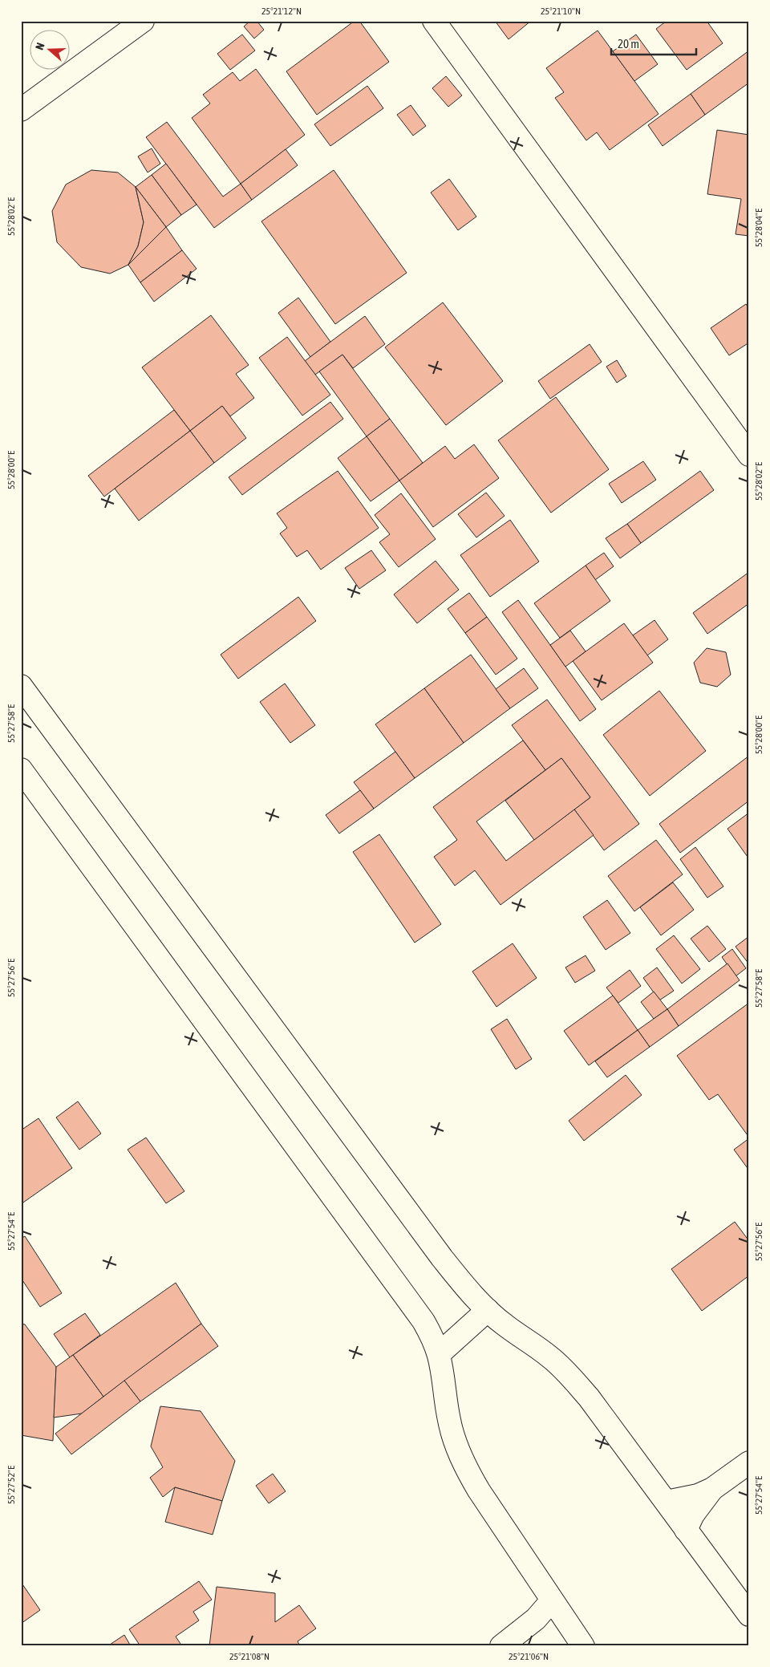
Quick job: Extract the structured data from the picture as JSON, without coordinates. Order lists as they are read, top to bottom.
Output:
{
  "scale_bar": "20 m",
  "north": "left",
  "coordinates": [
    "25°21'12\"N",
    "25°21'10\"N",
    "55°28'02\"E",
    "55°28'04\"E",
    "55°28'00\"E",
    "55°27'58\"E",
    "55°27'56\"E",
    "55°27'54\"E",
    "55°27'52\"E",
    "25°21'08\"N",
    "25°21'06\"N"
  ]
}
